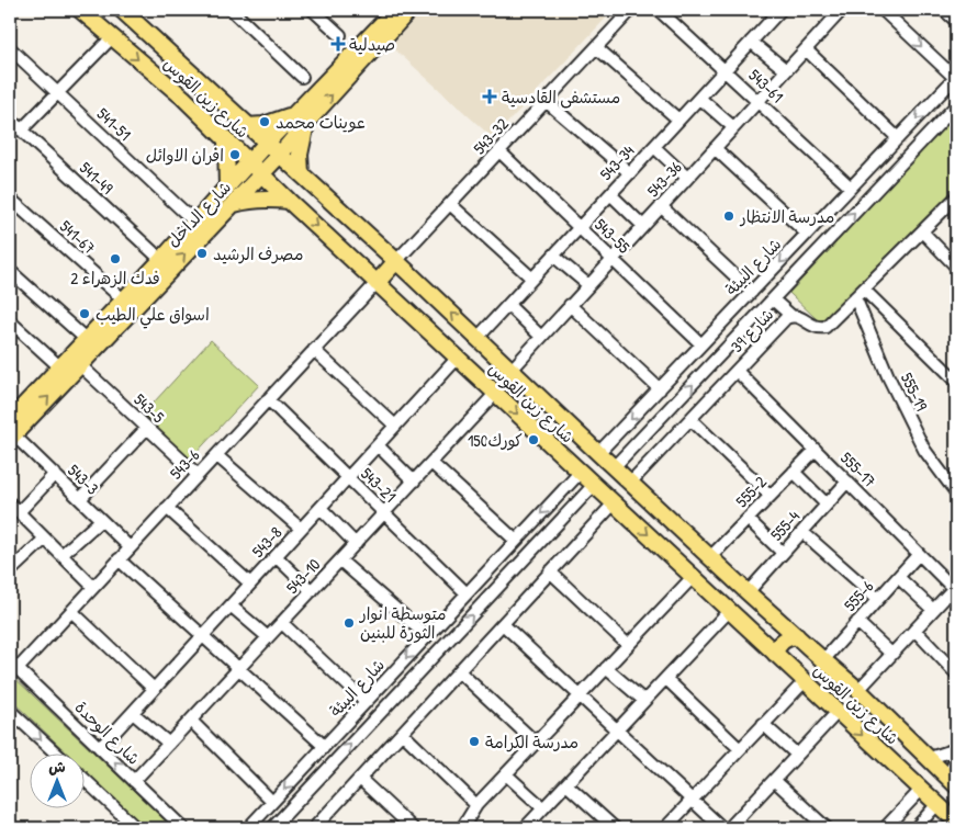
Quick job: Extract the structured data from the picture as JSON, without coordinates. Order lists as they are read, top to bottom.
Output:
{
  "streets": {
    "main road": ["شارع زين القوس", "شارع الداخل"],
    "street": [
      "543-61",
      "541-51",
      "543-32",
      "543-34",
      "541-49",
      "543-36",
      "543-55",
      "541-67",
      "شارع البيئة",
      "شارع 39",
      "555-19",
      "543-5",
      "543-6",
      "555-17",
      "543-3",
      "543-21",
      "555-2",
      "555-4",
      "543-8",
      "543-10",
      "555-6",
      "شارع الوحدة"
    ]
  },
  "crossings": [
    ["543-61", "543-34"],
    ["543-61", "543-36"],
    ["543-61", "شارع البيئة"],
    ["شارع زين القوس", "543-32"],
    ["شارع زين القوس", "543-34"],
    ["شارع زين القوس", "543-36"],
    ["شارع زين القوس", "شارع الداخل"],
    ["شارع زين القوس", "شارع البيئة"],
    ["شارع زين القوس", "شارع 39"],
    ["شارع زين القوس", "543-6"],
    ["شارع زين القوس", "555-2"],
    ["شارع زين القوس", "555-4"],
    ["شارع زين القوس", "543-8"],
    ["شارع زين القوس", "543-10"],
    ["شارع زين القوس", "555-6"],
    ["541-51", "شارع الداخل"],
    ["543-32", "543-55"],
    ["543-34", "543-55"],
    ["541-49", "شارع الداخل"],
    ["543-36", "543-55"],
    ["شارع الداخل", "541-67"],
    ["شارع الداخل", "543-5"],
    ["شارع الداخل", "543-3"],
    ["543-55", "شارع البيئة"],
    ["شارع البيئة", "543-21"],
    ["شارع 39", "555-19"],
    ["شارع 39", "555-17"],
    ["543-5", "543-6"],
    ["543-6", "543-3"],
    ["543-6", "543-21"],
    ["543-6", "شارع الوحدة"],
    ["555-17", "555-2"],
    ["555-17", "555-4"],
    ["555-17", "555-6"],
    ["543-21", "543-8"],
    ["543-21", "543-10"],
    ["543-8", "شارع الوحدة"],
    ["543-10", "شارع الوحدة"]
  ],
  "places": {
    "health": ["صيدلية", "مستشفى القادسية"],
    "other": [
      "عوينات محمد",
      "افران الاوائل",
      "مدرسة الانتظار",
      "مصرف الرشيد",
      "فدك الزهراء 2",
      "اسواق علي الطيب",
      "كورك150",
      "متوسطة انوار الثورة للبنين",
      "مدرسة الكرامة"
    ]
  },
  "north": "top"
}
